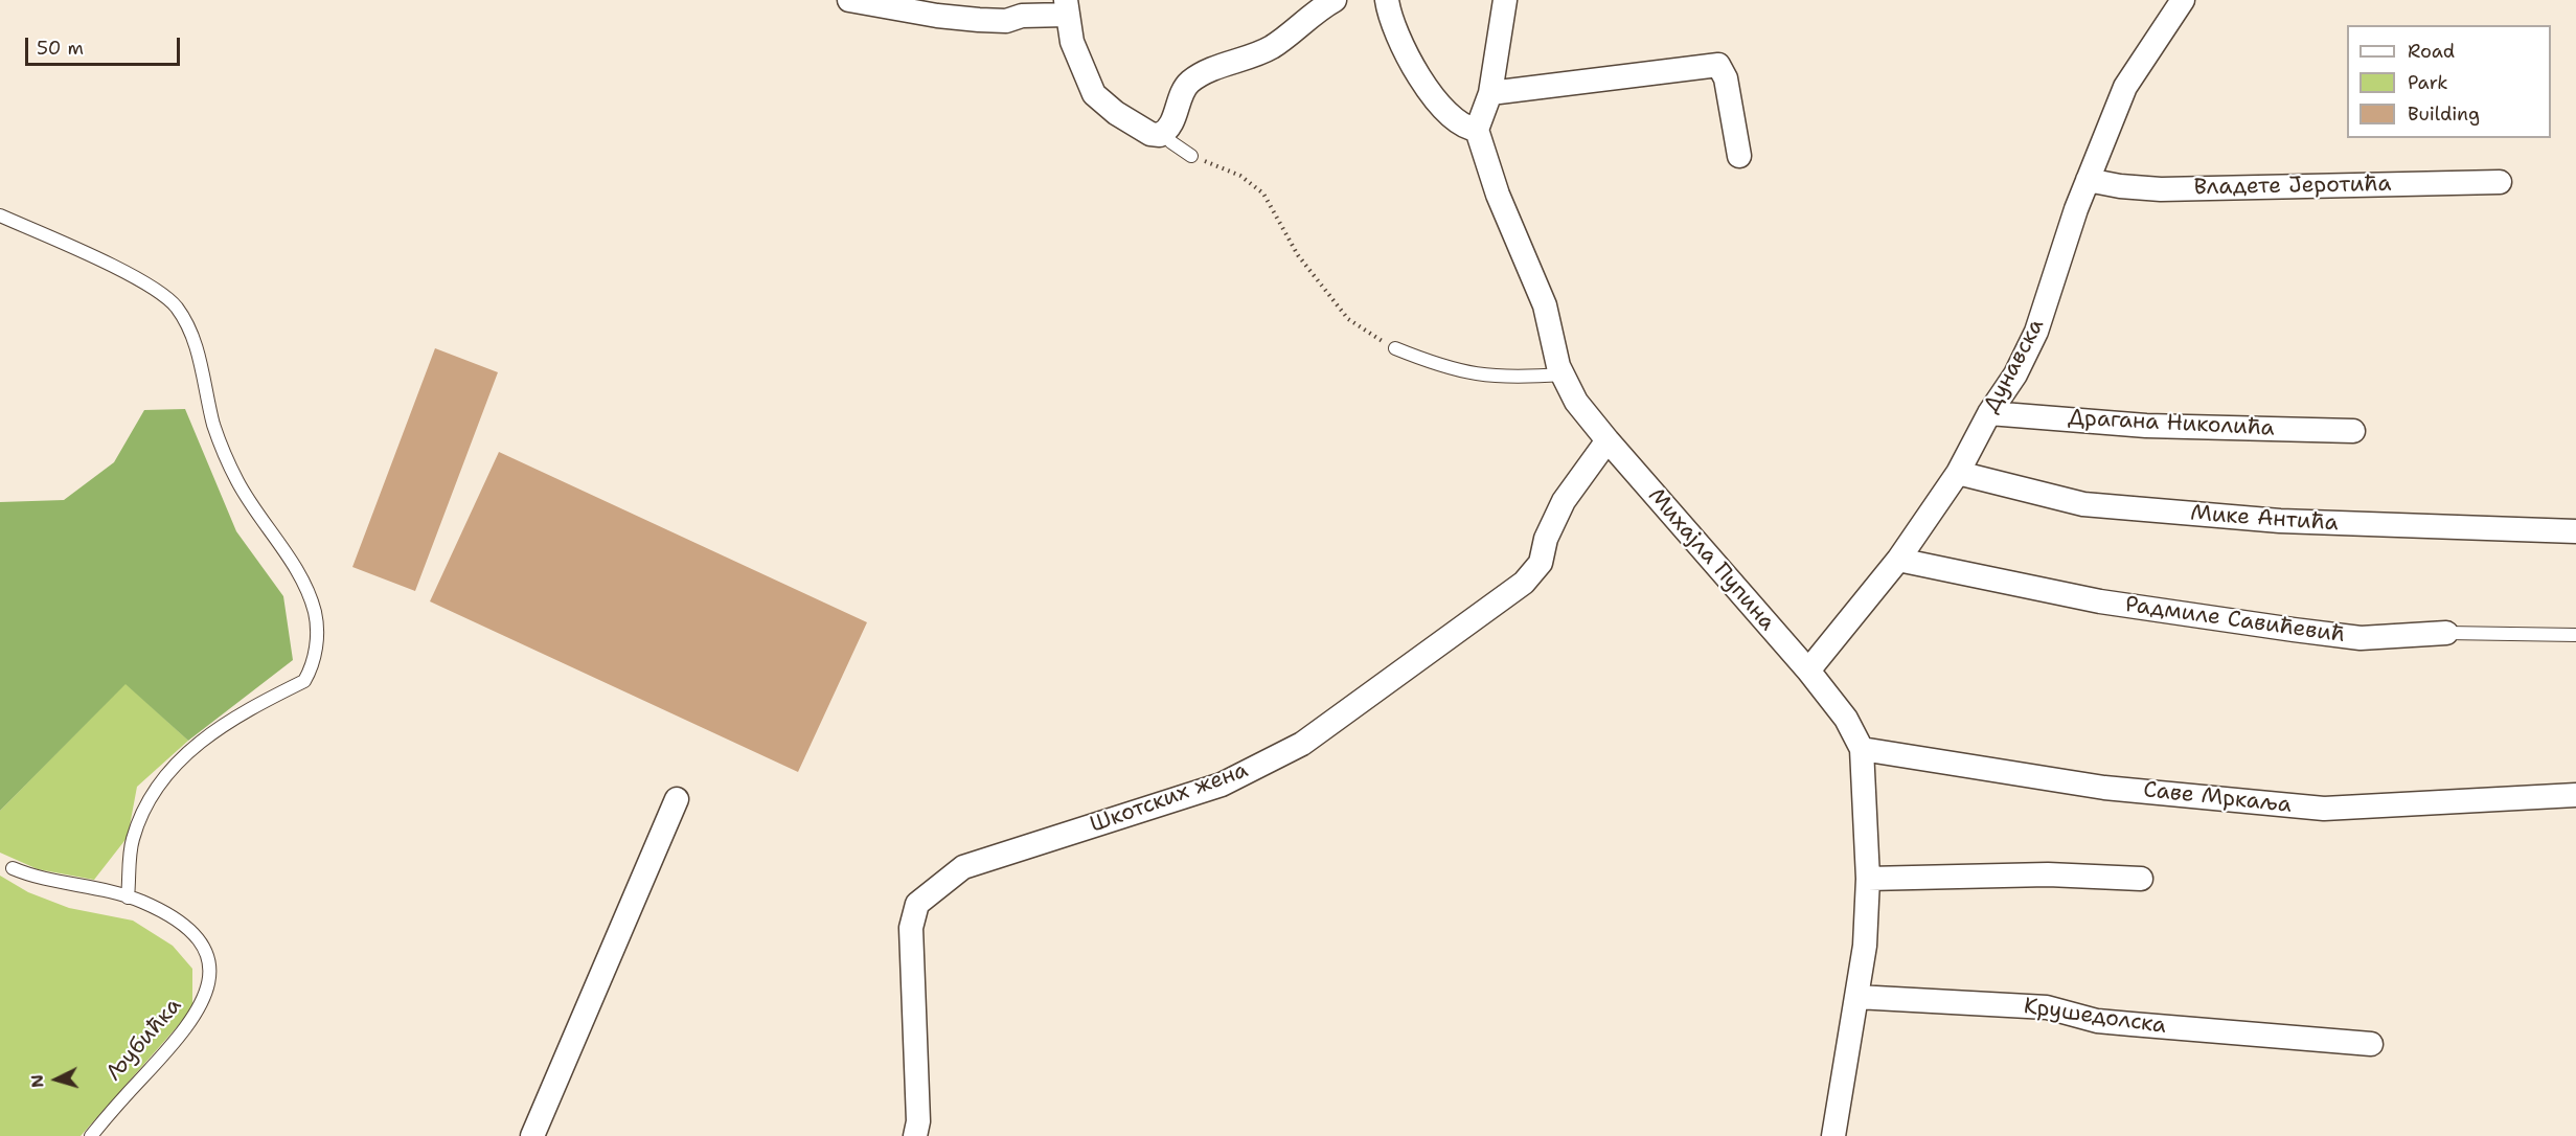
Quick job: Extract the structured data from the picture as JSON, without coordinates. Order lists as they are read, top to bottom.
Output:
{
  "streets": {
    "street": [
      "Владете Јеротића",
      "Дунавска",
      "Драгана Николића",
      "Мике Антића",
      "Михајла Пупина",
      "Радмиле Савићевић",
      "Шкотских жена",
      "Саве Мркаља",
      "Крушедолска"
    ],
    "lane": ["Љубићка"]
  },
  "crossings": [
    ["Владете Јеротића", "Дунавска"],
    ["Дунавска", "Драгана Николића"],
    ["Дунавска", "Мике Антића"],
    ["Дунавска", "Михајла Пупина"],
    ["Дунавска", "Радмиле Савићевић"],
    ["Михајла Пупина", "Шкотских жена"],
    ["Михајла Пупина", "Саве Мркаља"],
    ["Михајла Пупина", "Крушедолска"]
  ],
  "legend": ["Road", "Park", "Building"],
  "scale_bar": "50 m",
  "north": "left"
}
